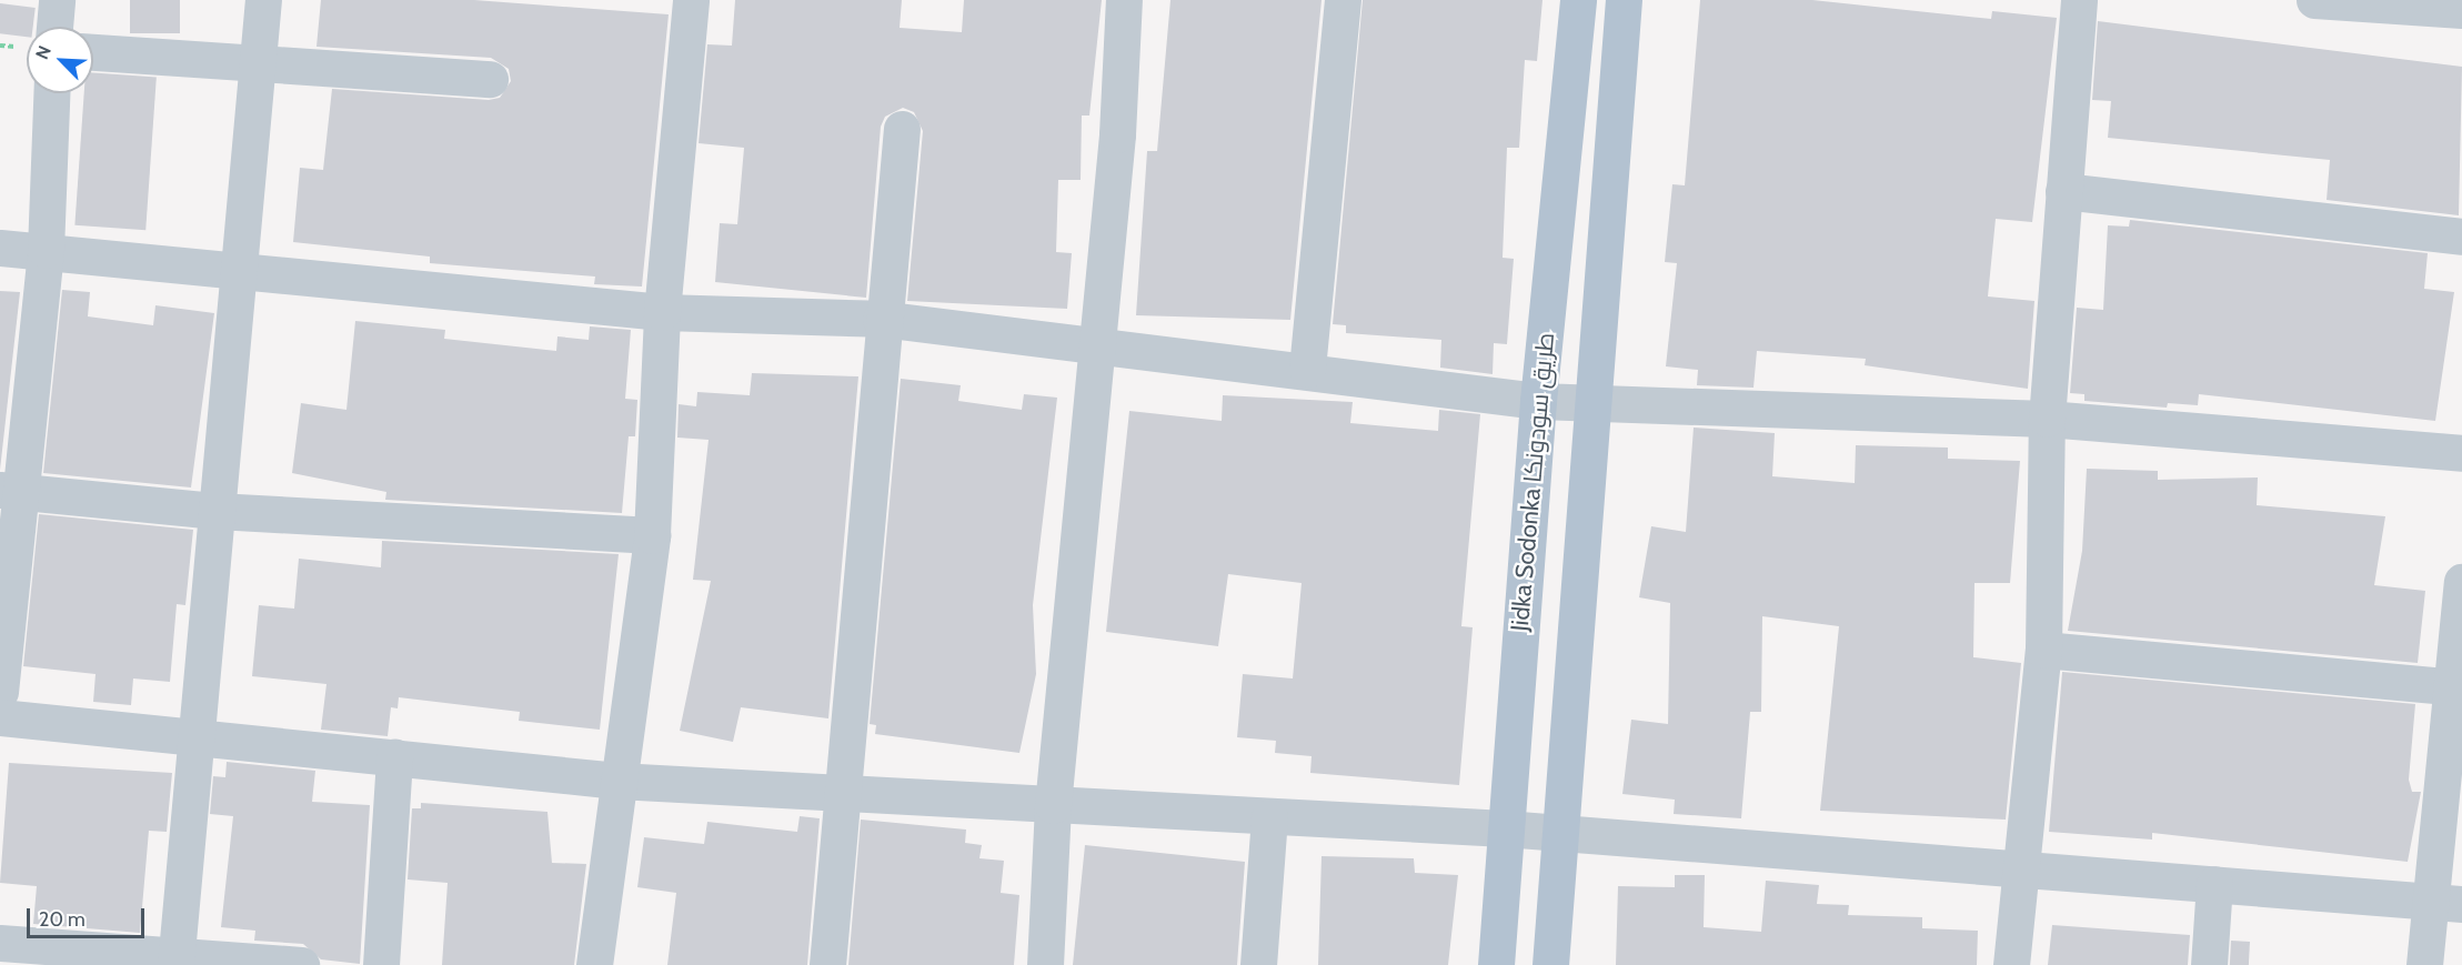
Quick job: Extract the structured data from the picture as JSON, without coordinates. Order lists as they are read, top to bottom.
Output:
{
  "streets": {
    "main road": ["Jidka Sodonka طريق سودونكا"]
  },
  "scale_bar": "20 m",
  "north": "top left"
}
